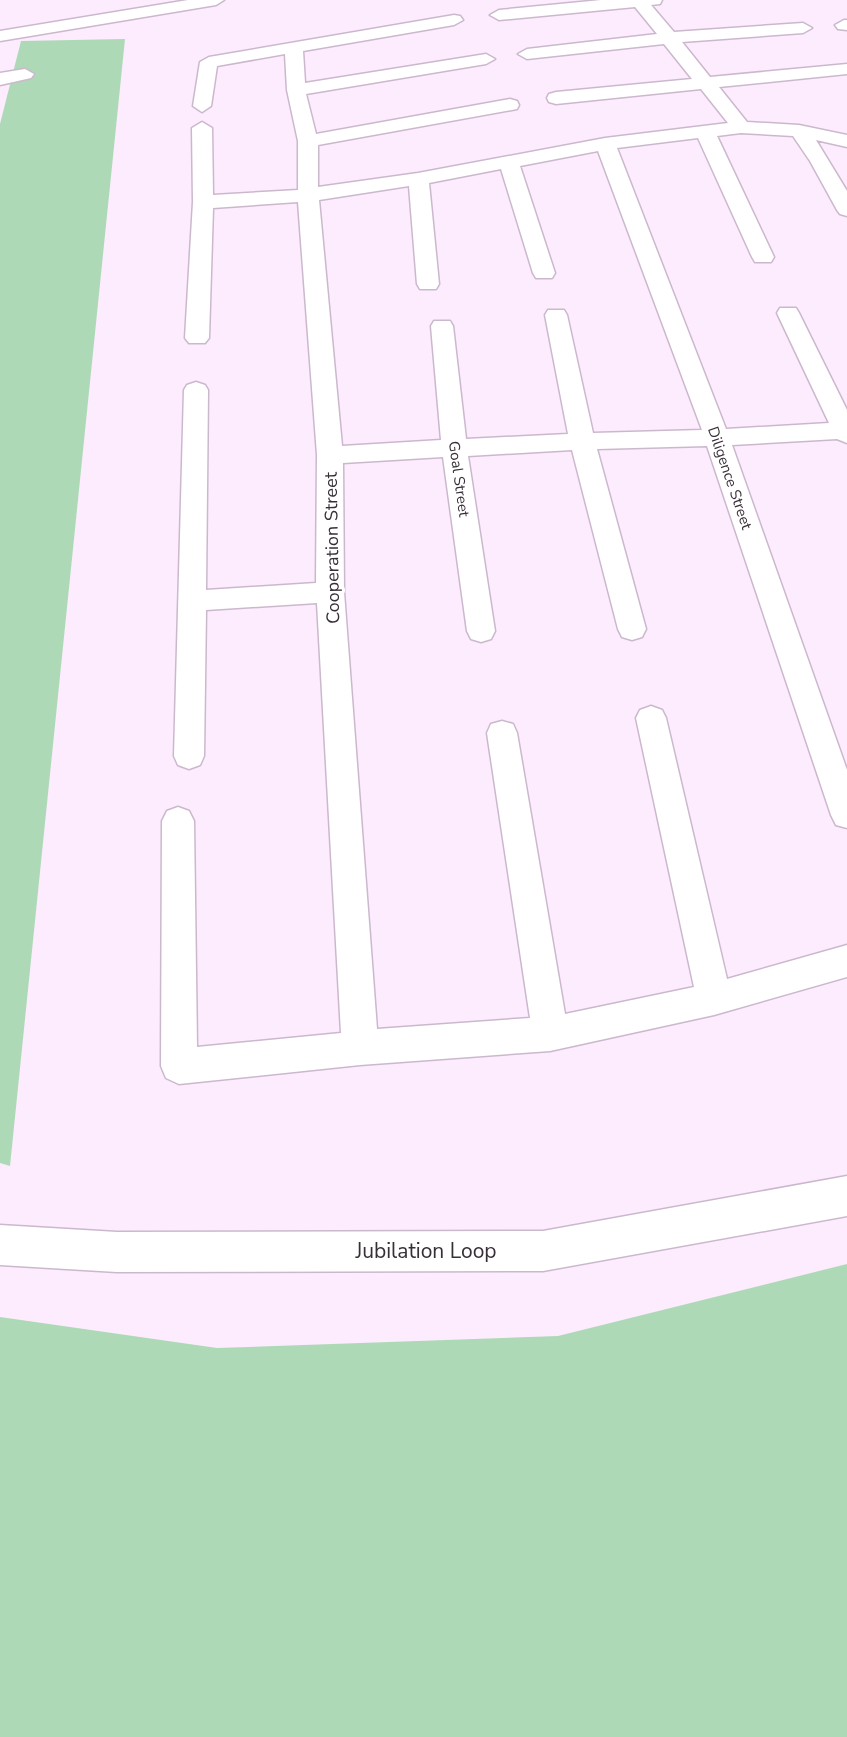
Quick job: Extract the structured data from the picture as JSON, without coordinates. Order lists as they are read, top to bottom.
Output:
{
  "streets": {
    "street": [
      "Diligence Street",
      "Goal Street",
      "Cooperation Street",
      "Jubilation Loop"
    ]
  }
}
